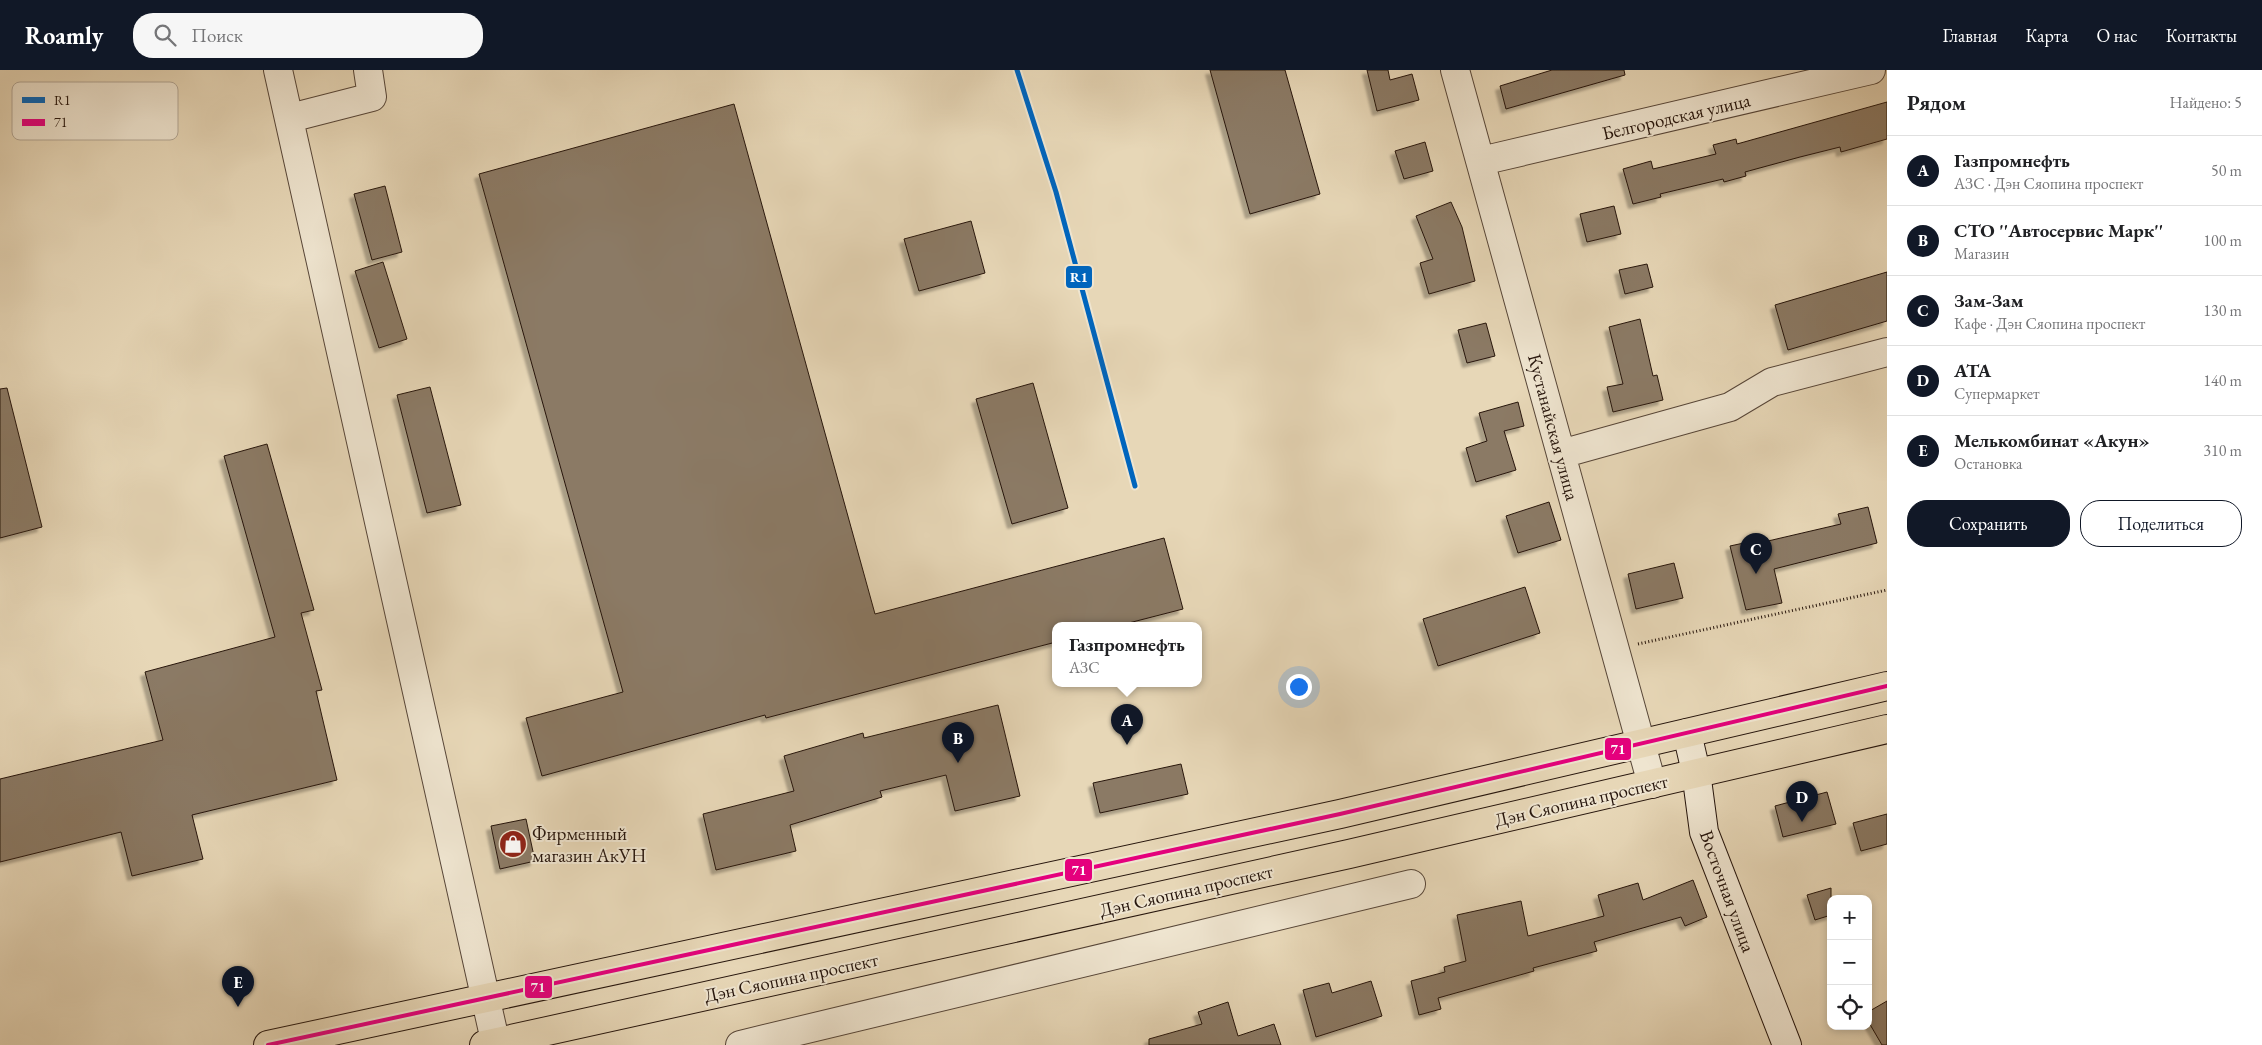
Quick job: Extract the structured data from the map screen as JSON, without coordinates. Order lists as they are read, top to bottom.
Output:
{
  "streets": {
    "main road": ["Дэн Сяопина проспект"],
    "street": ["Белгородская улица", "Кустанайская улица", "Восточная улица"]
  },
  "crossings": [
    ["Белгородская улица", "Кустанайская улица"],
    ["Кустанайская улица", "Дэн Сяопина проспект"],
    ["Дэн Сяопина проспект", "Восточная улица"]
  ],
  "places": {
    "shop": ["Фирменный магазин АкУН"]
  },
  "lines": ["transit line R1", "transit line 71"],
  "legend": ["R1", "71"],
  "page": {
    "header": "Roamly",
    "search": "Поиск",
    "nav": [
      "Главная",
      "Карта",
      "О нас",
      "Контакты"
    ],
    "heading": ["Рядом", "Найдено: 5"],
    "list": [
      {
        "mark": "A",
        "name": "Газпромнефть",
        "note": "АЗС · Дэн Сяопина проспект",
        "value": "50 m"
      },
      {
        "mark": "B",
        "name": "СТО ''Автосервис Марк''",
        "note": "Магазин",
        "value": "100 m"
      },
      {
        "mark": "C",
        "name": "Зам-Зам",
        "note": "Кафе · Дэн Сяопина проспект",
        "value": "130 m"
      },
      {
        "mark": "D",
        "name": "АТА",
        "note": "Супермаркет",
        "value": "140 m"
      },
      {
        "mark": "E",
        "name": "Мелькомбинат «Акун»",
        "note": "Остановка",
        "value": "310 m"
      }
    ],
    "buttons": ["Сохранить", "Поделиться"],
    "pins": [
      "C",
      "A",
      "B",
      "D",
      "E"
    ],
    "popup": ["Газпромнефть", "АЗС"],
    "map_buttons": ["+", "−"]
  }
}
